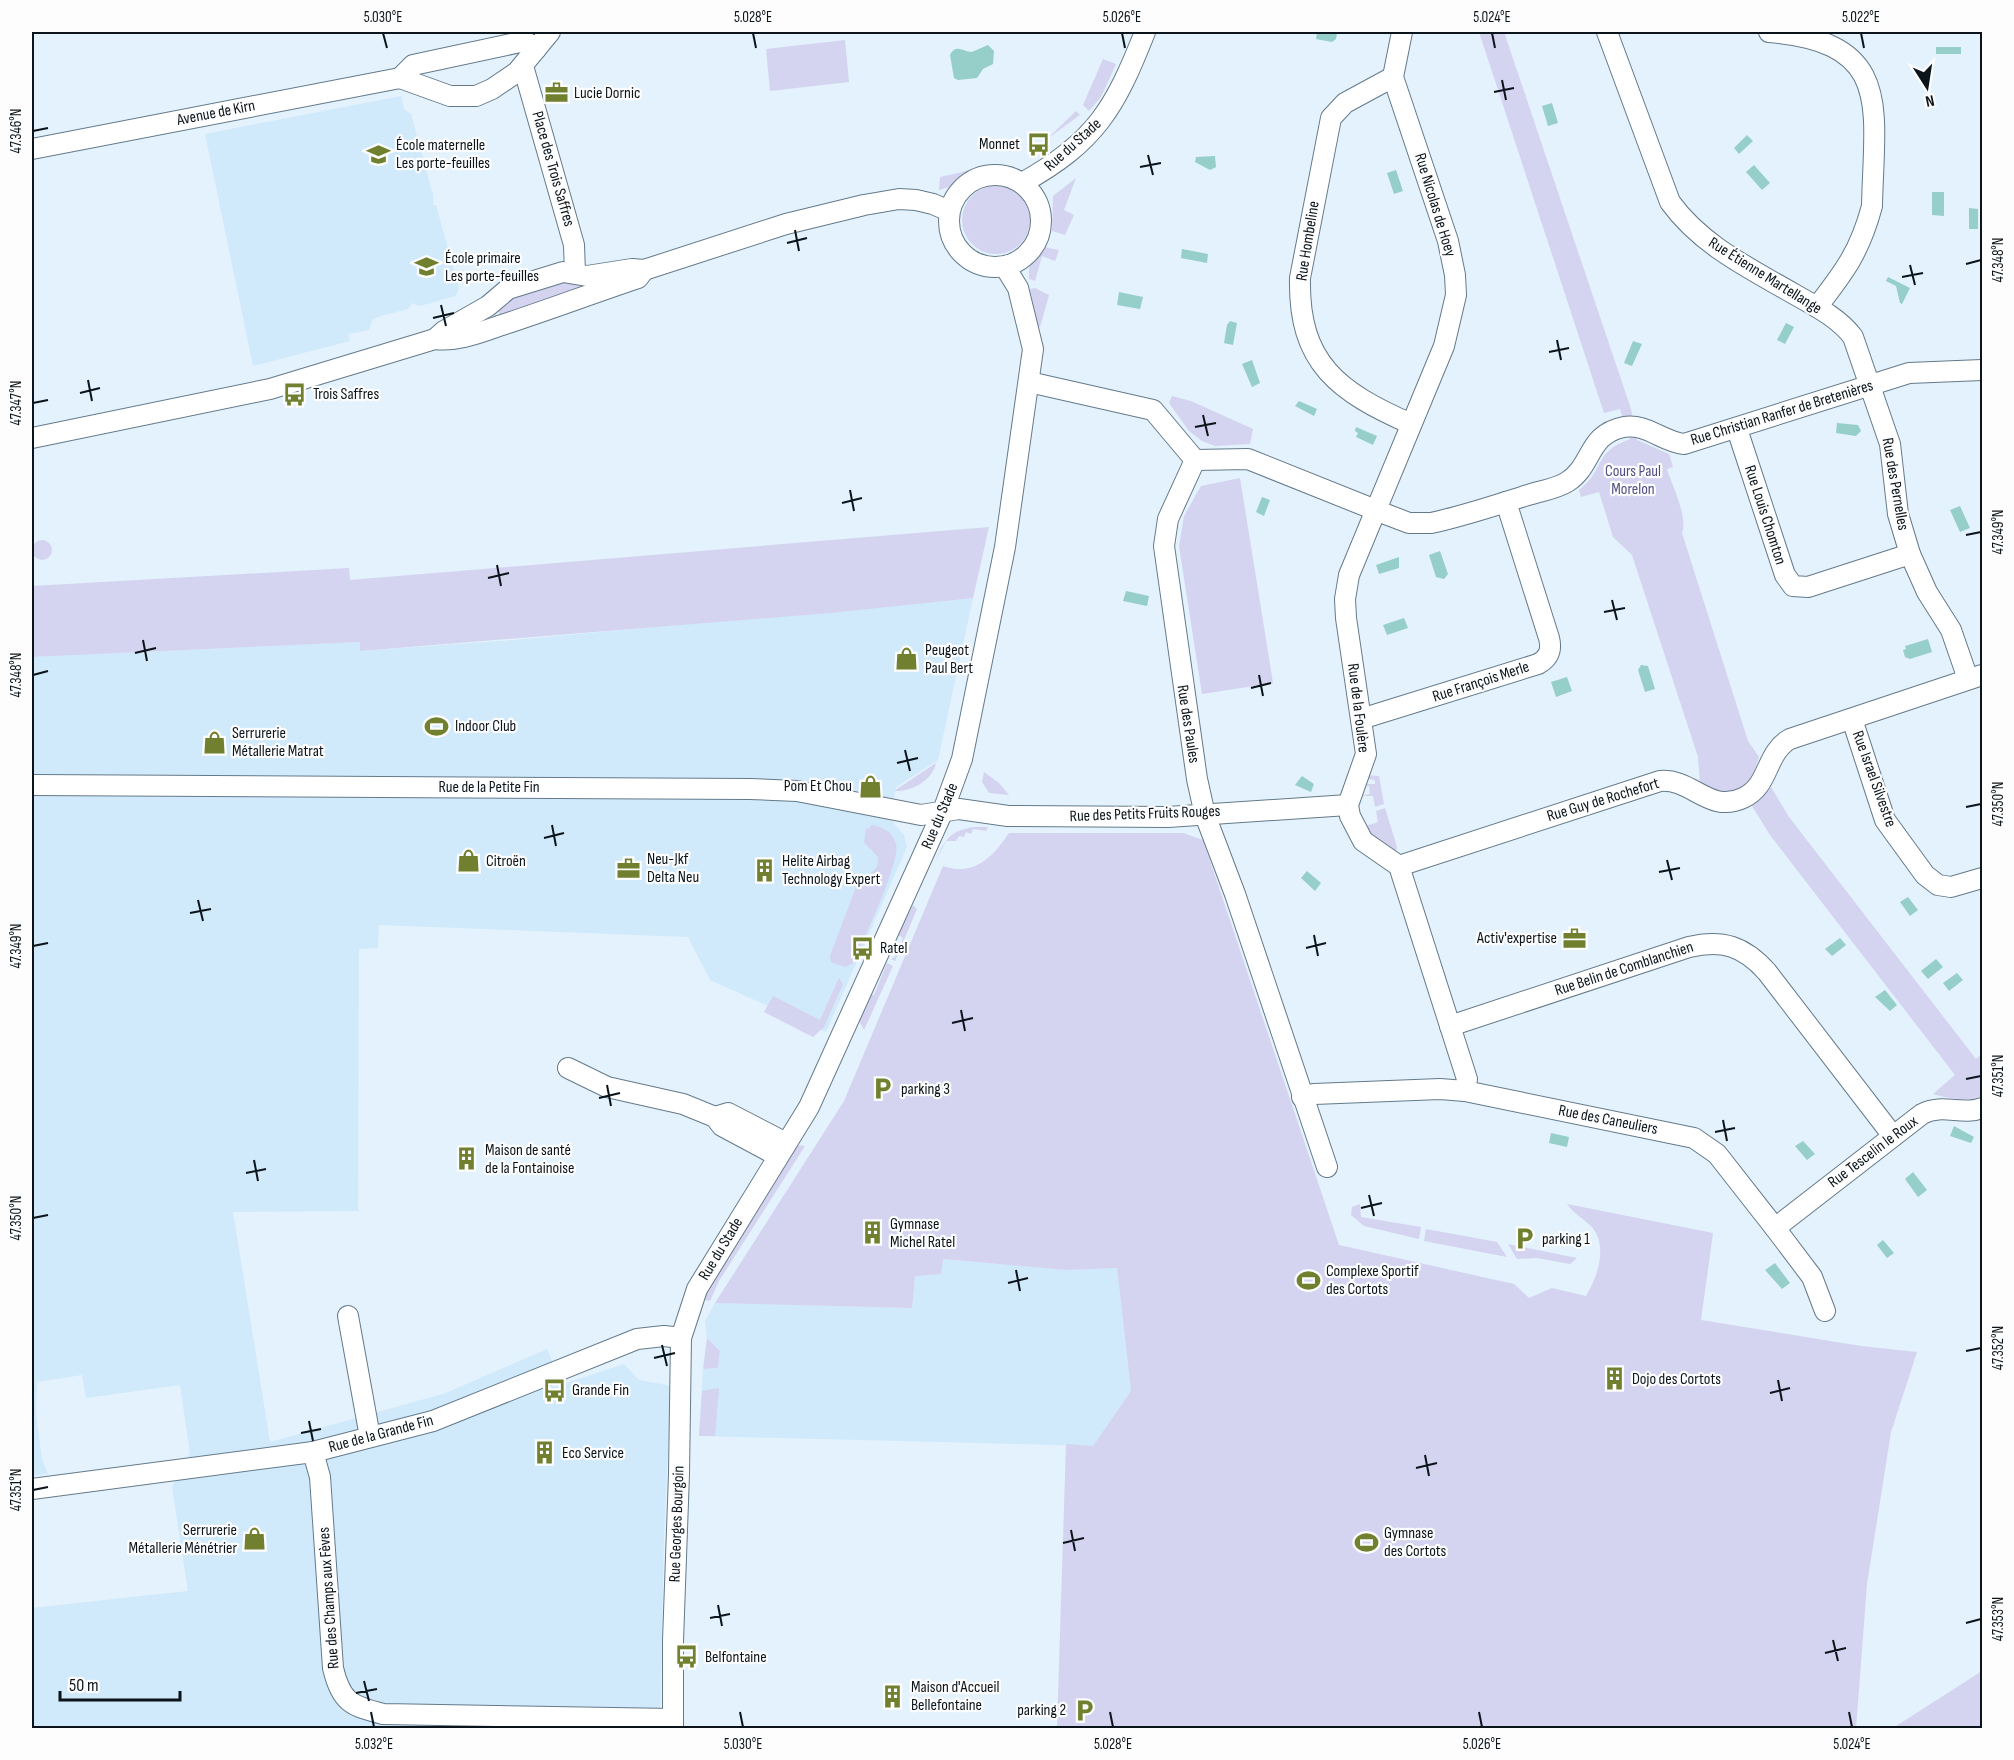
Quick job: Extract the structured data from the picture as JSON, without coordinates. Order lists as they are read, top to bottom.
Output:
{
  "streets": {
    "street": [
      "Avenue de Kirn",
      "Rue du Stade",
      "Place des Trois Saffres",
      "Rue Nicolas de Hoey",
      "Rue Hombeline",
      "Rue Étienne Martellange",
      "Rue Christian Ranfer de Bretenières",
      "Rue des Pernelles",
      "Rue Louis Chomton",
      "Rue François Merle",
      "Rue de la Foulère",
      "Rue des Paules",
      "Rue Israel Silvestre",
      "Rue de la Petite Fin",
      "Rue Guy de Rochefort",
      "Rue des Petits Fruits Rouges",
      "Rue Belin de Comblanchien",
      "Rue des Caneuliers",
      "Rue Tescelin le Roux",
      "Rue de la Grande Fin",
      "Rue Georges Bourgoin",
      "Rue des Champs aux Fèves"
    ]
  },
  "crossings": [
    ["Rue du Stade", "Rue de la Petite Fin"],
    ["Rue du Stade", "Rue des Petits Fruits Rouges"],
    ["Rue du Stade", "Rue de la Grande Fin"],
    ["Rue du Stade", "Rue Georges Bourgoin"],
    ["Rue Nicolas de Hoey", "Rue Hombeline"],
    ["Rue Nicolas de Hoey", "Rue Christian Ranfer de Bretenières"],
    ["Rue Nicolas de Hoey", "Rue de la Foulère"],
    ["Rue Étienne Martellange", "Rue Christian Ranfer de Bretenières"],
    ["Rue Étienne Martellange", "Rue des Pernelles"],
    ["Rue Christian Ranfer de Bretenières", "Rue des Pernelles"],
    ["Rue Christian Ranfer de Bretenières", "Rue Louis Chomton"],
    ["Rue Christian Ranfer de Bretenières", "Rue François Merle"],
    ["Rue Christian Ranfer de Bretenières", "Rue de la Foulère"],
    ["Rue Christian Ranfer de Bretenières", "Rue des Paules"],
    ["Rue des Pernelles", "Rue Louis Chomton"],
    ["Rue des Pernelles", "Rue Guy de Rochefort"],
    ["Rue François Merle", "Rue de la Foulère"],
    ["Rue de la Foulère", "Rue des Petits Fruits Rouges"],
    ["Rue des Paules", "Rue des Petits Fruits Rouges"],
    ["Rue des Paules", "Rue des Caneuliers"],
    ["Rue Israel Silvestre", "Rue Guy de Rochefort"],
    ["Rue de la Petite Fin", "Rue des Petits Fruits Rouges"],
    ["Rue Belin de Comblanchien", "Rue Tescelin le Roux"],
    ["Rue des Caneuliers", "Rue Tescelin le Roux"],
    ["Rue de la Grande Fin", "Rue Georges Bourgoin"],
    ["Rue de la Grande Fin", "Rue des Champs aux Fèves"],
    ["Rue Georges Bourgoin", "Rue des Champs aux Fèves"]
  ],
  "parks": ["Cours Paul Morelon"],
  "places": {
    "office": ["Lucie Dornic", "Neu-Jkf Delta Neu", "Activ'expertise"],
    "bus stop": [
      "Monnet",
      "Trois Saffres",
      "Ratel",
      "Grande Fin",
      "Belfontaine"
    ],
    "school or university": ["École maternelle Les porte-feuilles", "École primaire Les porte-feuilles"],
    "shop": [
      "Peugeot Paul Bert",
      "Serrurerie Métallerie Matrat",
      "Pom Et Chou",
      "Citroën",
      "Serrurerie Métallerie Ménétrier"
    ],
    "sports": ["Indoor Club", "Complexe Sportif des Cortots", "Gymnase des Cortots"],
    "building": [
      "Helite Airbag Technology Expert",
      "Maison de santé de la Fontainoise",
      "Gymnase Michel Ratel",
      "Dojo des Cortots",
      "Eco Service",
      "Maison d'Accueil Bellefontaine"
    ],
    "parking": ["parking 3", "parking 1", "parking 2"]
  },
  "scale_bar": "50 m",
  "north": "bottom",
  "coordinates": [
    "5.030°E",
    "5.028°E",
    "5.026°E",
    "5.024°E",
    "5.022°E",
    "47.346°N",
    "47.348°N",
    "47.347°N",
    "47.349°N",
    "47.350°N",
    "47.351°N",
    "47.352°N",
    "47.353°N",
    "5.032°E"
  ]
}
